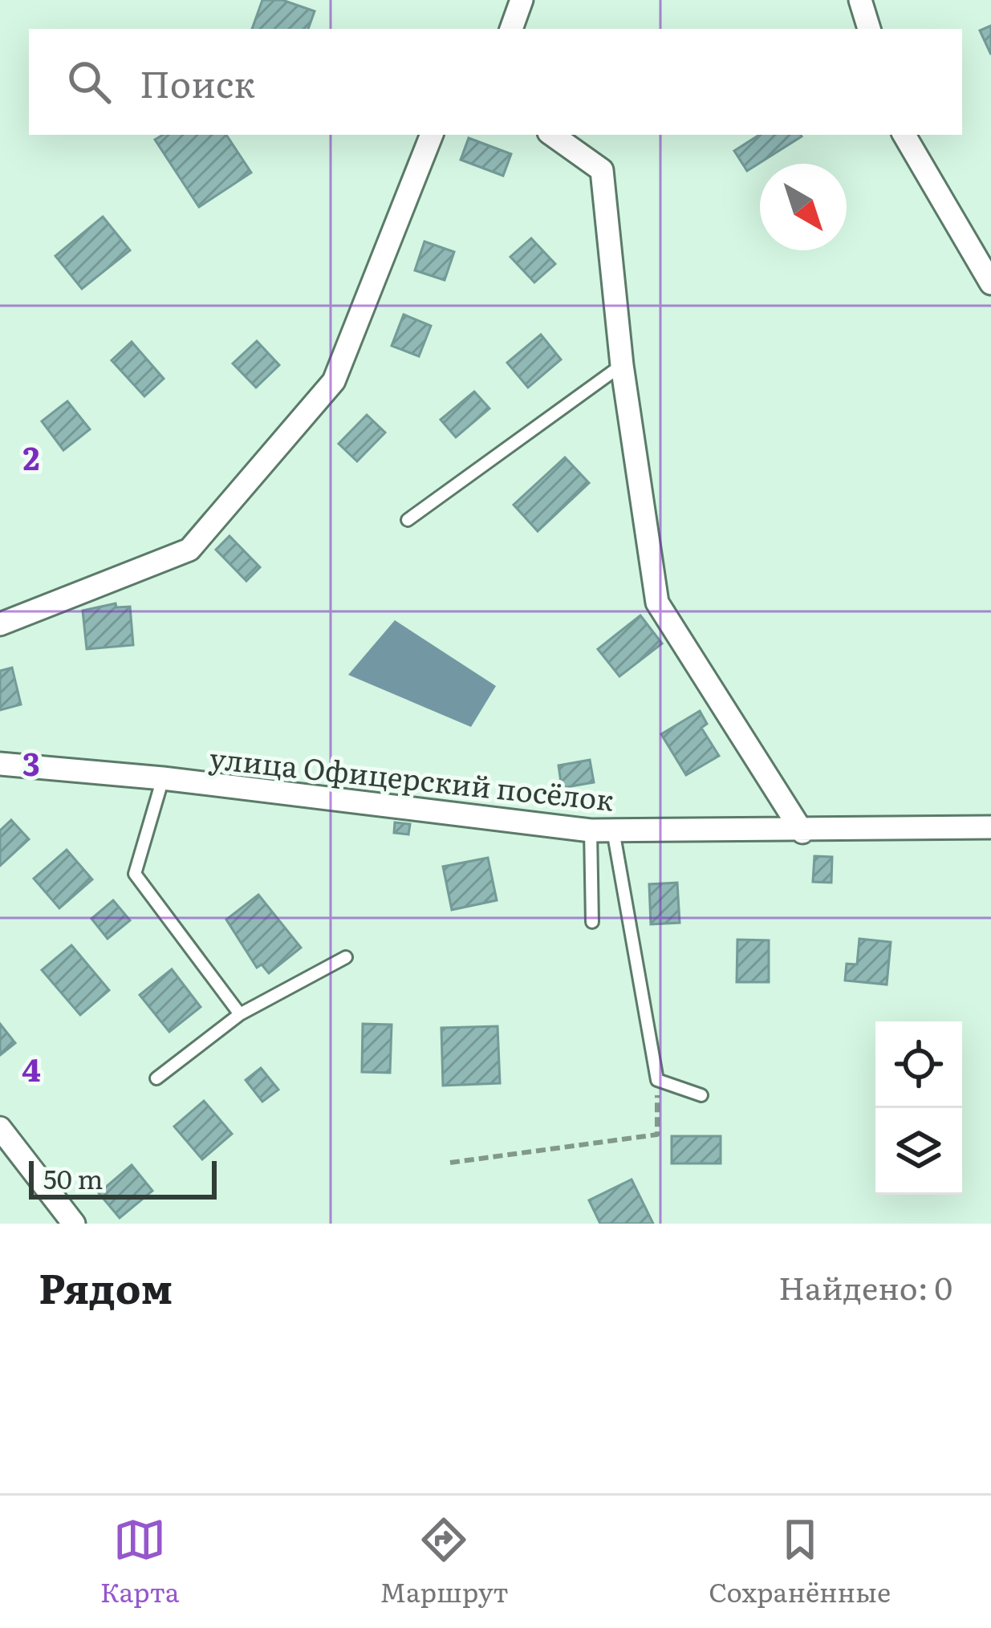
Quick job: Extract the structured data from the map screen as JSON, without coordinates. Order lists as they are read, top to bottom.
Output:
{
  "streets": {
    "street": ["улица Офицерский посёлок"]
  },
  "scale_bar": "50 m",
  "north": "bottom right",
  "page": {
    "search": "Поиск",
    "scale": "50 m",
    "heading": ["Рядом", "Найдено: 0"],
    "nav": ["Карта", "Маршрут", "Сохранённые"]
  },
  "grid": {
    "rows": ["2", "3", "4"]
  }
}
